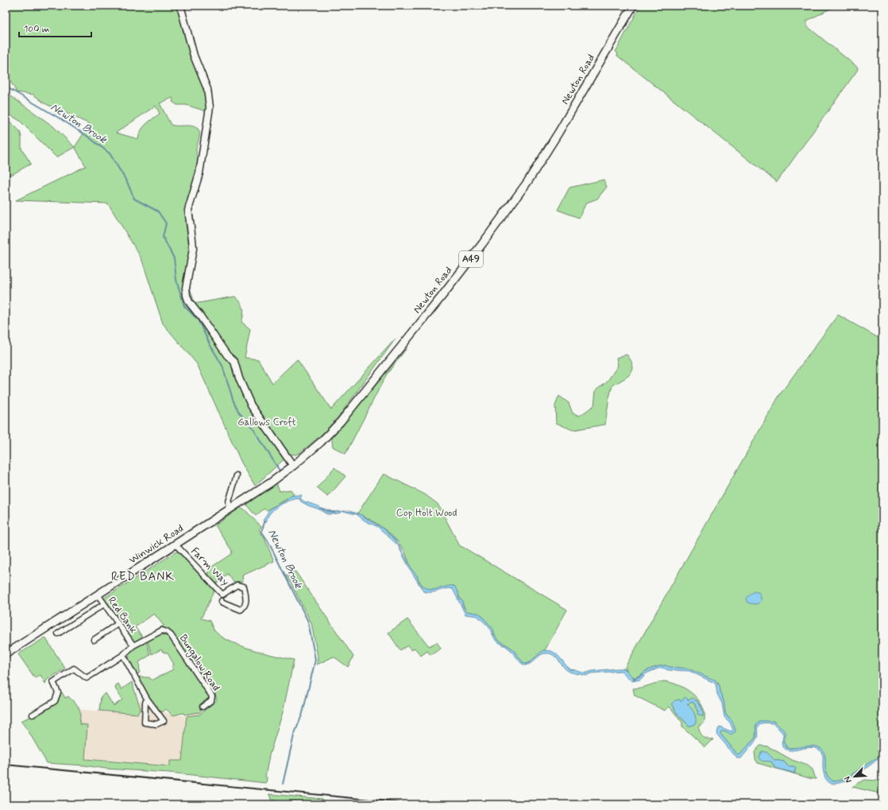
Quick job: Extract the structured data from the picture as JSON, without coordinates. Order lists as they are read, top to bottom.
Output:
{
  "streets": {
    "main road": ["Newton Road", "A49", "Winwick Road"],
    "street": ["Farm Way", "Red Bank", "Bungalow Road"]
  },
  "crossings": [
    ["Newton Road", "Winwick Road"],
    ["Winwick Road", "Farm Way"],
    ["Winwick Road", "Red Bank"],
    ["Red Bank", "Bungalow Road"]
  ],
  "districts": ["RED BANK"],
  "water": ["Newton Brook"],
  "parks": ["Gallows Croft", "Cop Holt Wood"],
  "scale_bar": "100 m",
  "north": "bottom left"
}
